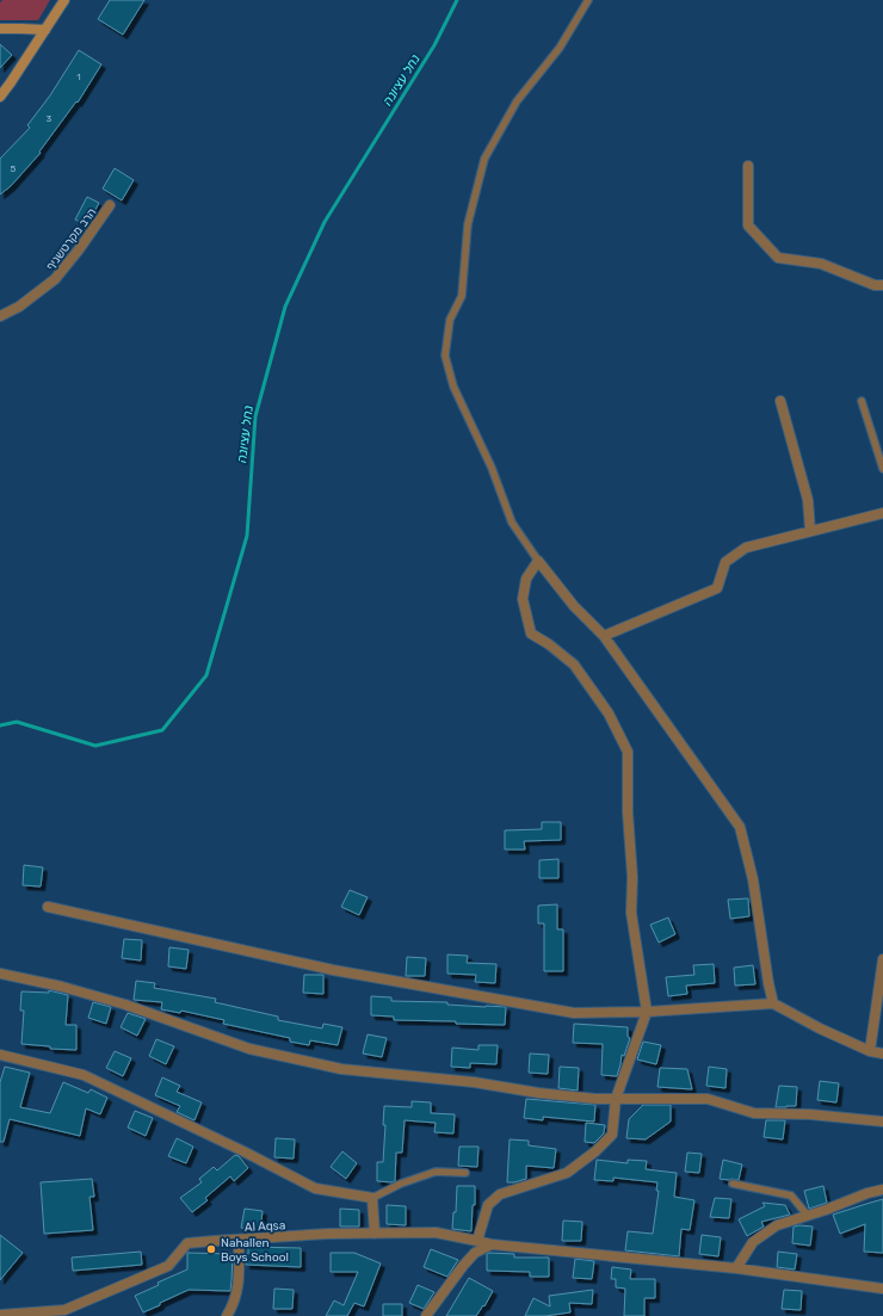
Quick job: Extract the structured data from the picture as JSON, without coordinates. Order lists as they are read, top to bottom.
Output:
{
  "streets": {
    "street": ["הרב מקרטשניף", "Al Aqsa"]
  },
  "water": ["נחל עציונה"],
  "places": ["Nahallen Boys School"],
  "house_numbers": ["1", "3", "5"]
}
